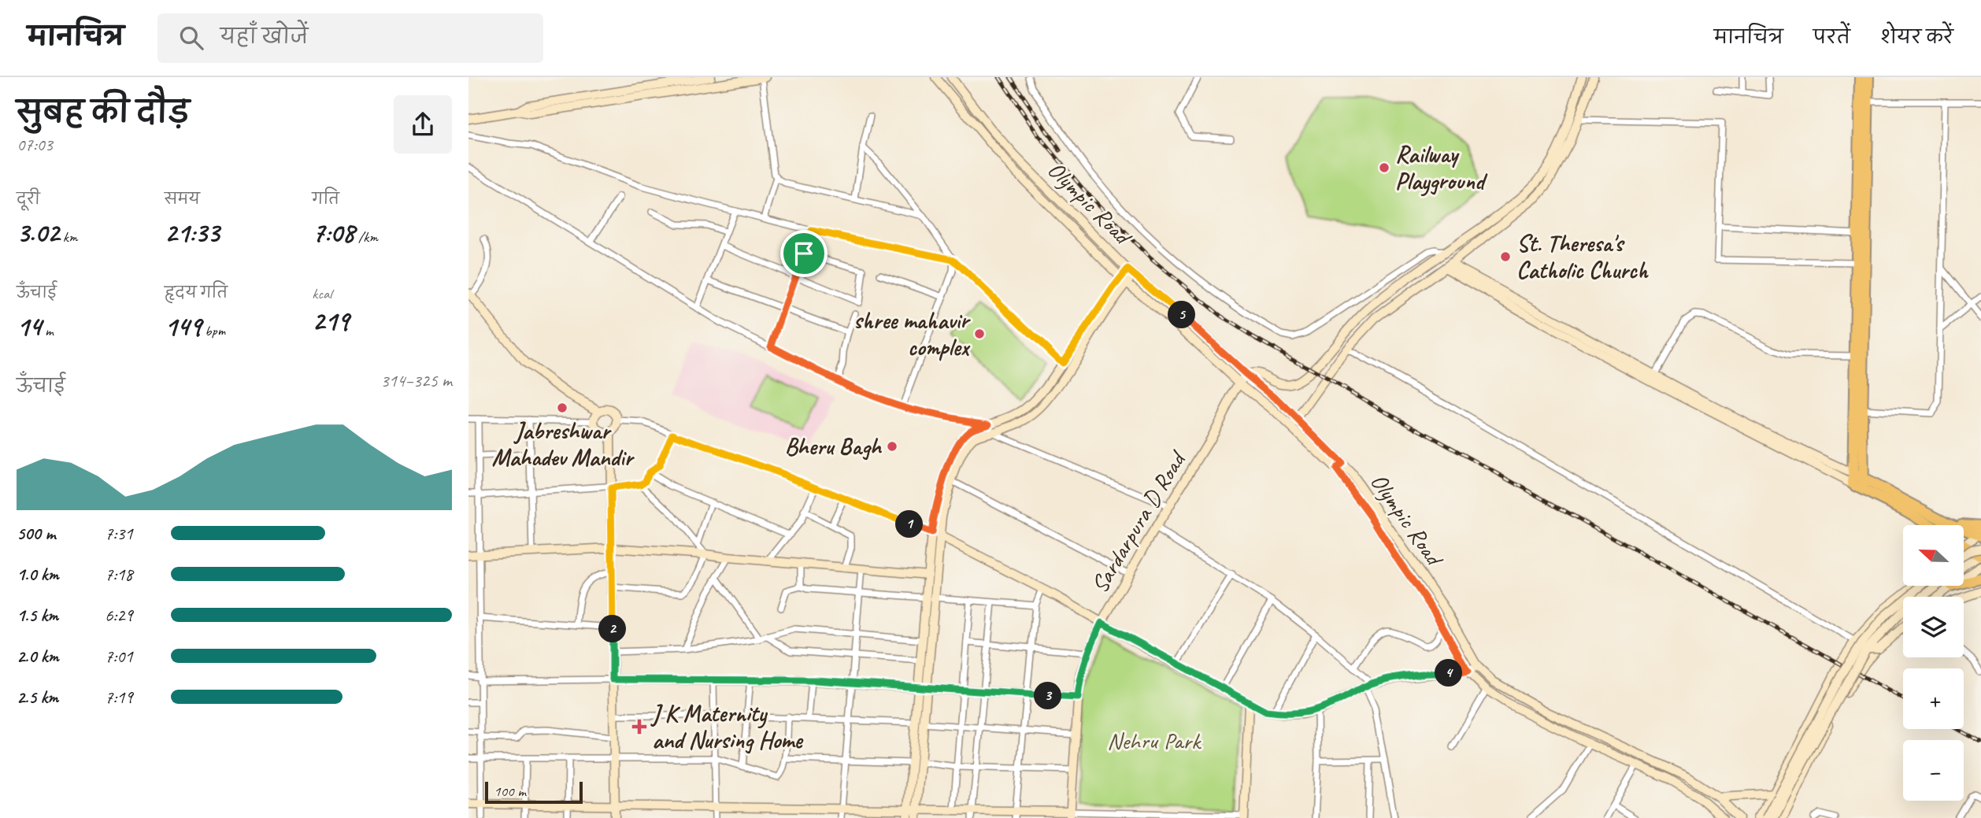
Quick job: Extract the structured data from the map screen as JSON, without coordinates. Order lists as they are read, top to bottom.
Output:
{
  "streets": {
    "street": ["Olympic Road", "Sardarpura D Road"]
  },
  "crossings": [
    ["Olympic Road", "Sardarpura D Road"]
  ],
  "parks": ["Nehru Park"],
  "places": {
    "other": [
      "Railway Playground",
      "St. Theresa's Catholic Church",
      "shree mahavir complex",
      "Jabreshwar Mahadev Mandir",
      "Bheru Bagh"
    ],
    "health": ["J K Maternity and Nursing Home"]
  },
  "scale_bar": "100 m",
  "north": "left",
  "page": {
    "header": "मानचित्र",
    "search": "यहाँ खोजें",
    "nav": ["मानचित्र", "परतें", "शेयर करें"],
    "heading": ["सुबह की दौड़", "07:03"],
    "stats": [
      ["दूरी", "3.02 km"],
      ["समय", "21:33"],
      ["गति", "7:08 /km"],
      ["ऊँचाई", "14 m"],
      ["हृदय गति", "149 bpm"],
      ["kcal", "219"]
    ],
    "pins": [
      "5",
      "1",
      "2",
      "4",
      "3"
    ],
    "chart": ["ऊँचाई", "314–325 m"],
    "list": [
      {
        "name": "500 m",
        "note": "7:31"
      },
      {
        "name": "1.0 km",
        "note": "7:18"
      },
      {
        "name": "1.5 km",
        "note": "6:29"
      },
      {
        "name": "2.0 km",
        "note": "7:01"
      },
      {
        "name": "2.5 km",
        "note": "7:19"
      }
    ],
    "map_buttons": ["+", "−"],
    "scale": "100 m"
  }
}
